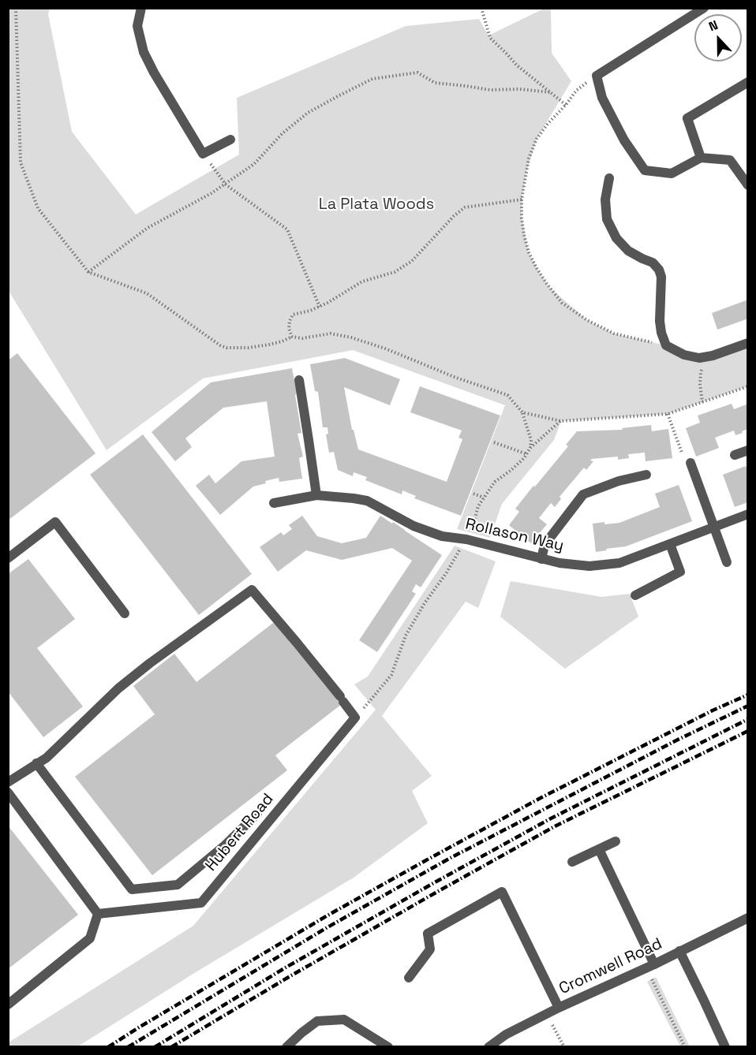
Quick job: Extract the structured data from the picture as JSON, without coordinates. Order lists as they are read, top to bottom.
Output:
{
  "streets": {
    "street": ["Rollason Way", "Hubert Road", "Cromwell Road"]
  },
  "parks": ["La Plata Woods"],
  "north": "top"
}
